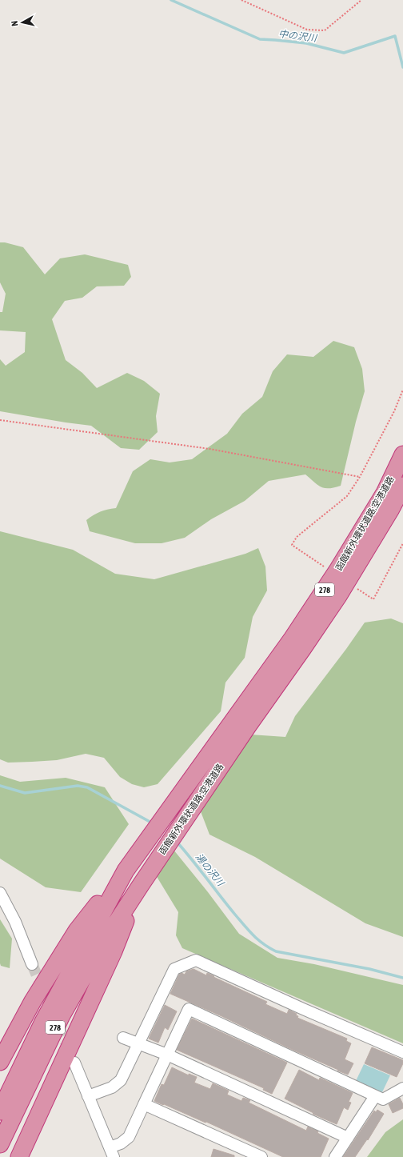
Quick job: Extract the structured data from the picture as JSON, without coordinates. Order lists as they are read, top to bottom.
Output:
{
  "streets": {
    "highway": ["函館新外環状道路;空港道路", "278"]
  },
  "crossings": [
    ["函館新外環状道路;空港道路", "278"]
  ],
  "water": ["中の沢川", "湯の沢川"],
  "north": "left"
}
